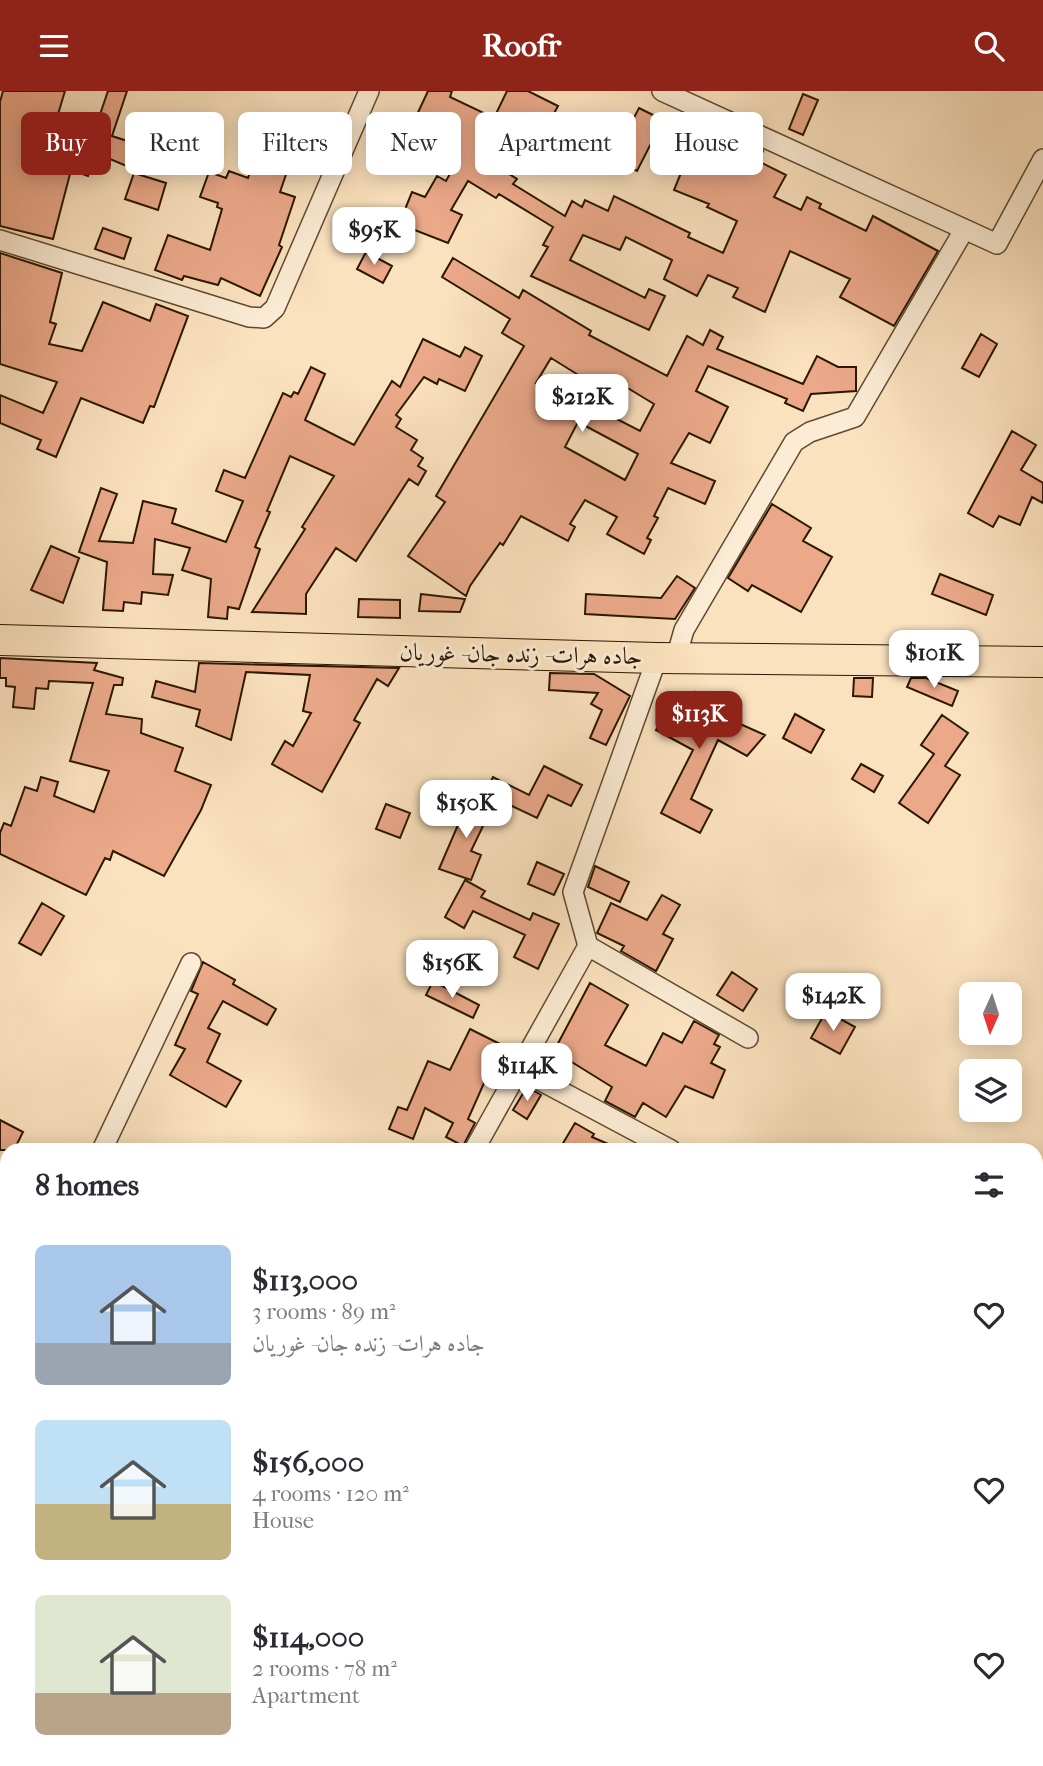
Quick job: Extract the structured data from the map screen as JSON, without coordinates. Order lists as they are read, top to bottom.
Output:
{
  "streets": {
    "main road": ["جاده هرات- زنده جان- غوریان"]
  },
  "north": "bottom",
  "page": {
    "header": "Roofr",
    "chip": [
      "Buy",
      "Rent",
      "Filters",
      "New",
      "Apartment",
      "House"
    ],
    "price": [
      "$95K",
      "$212K",
      "$101K",
      "$113K",
      "$150K",
      "$156K",
      "$142K",
      "$114K"
    ],
    "heading": "8 homes",
    "list": [
      {
        "name": "$113,000",
        "note": "3 rooms · 89 m² · جاده هرات- زنده جان- غوریان"
      },
      {
        "name": "$156,000",
        "note": "4 rooms · 120 m² · House"
      },
      {
        "name": "$114,000",
        "note": "2 rooms · 78 m² · Apartment"
      }
    ]
  }
}
